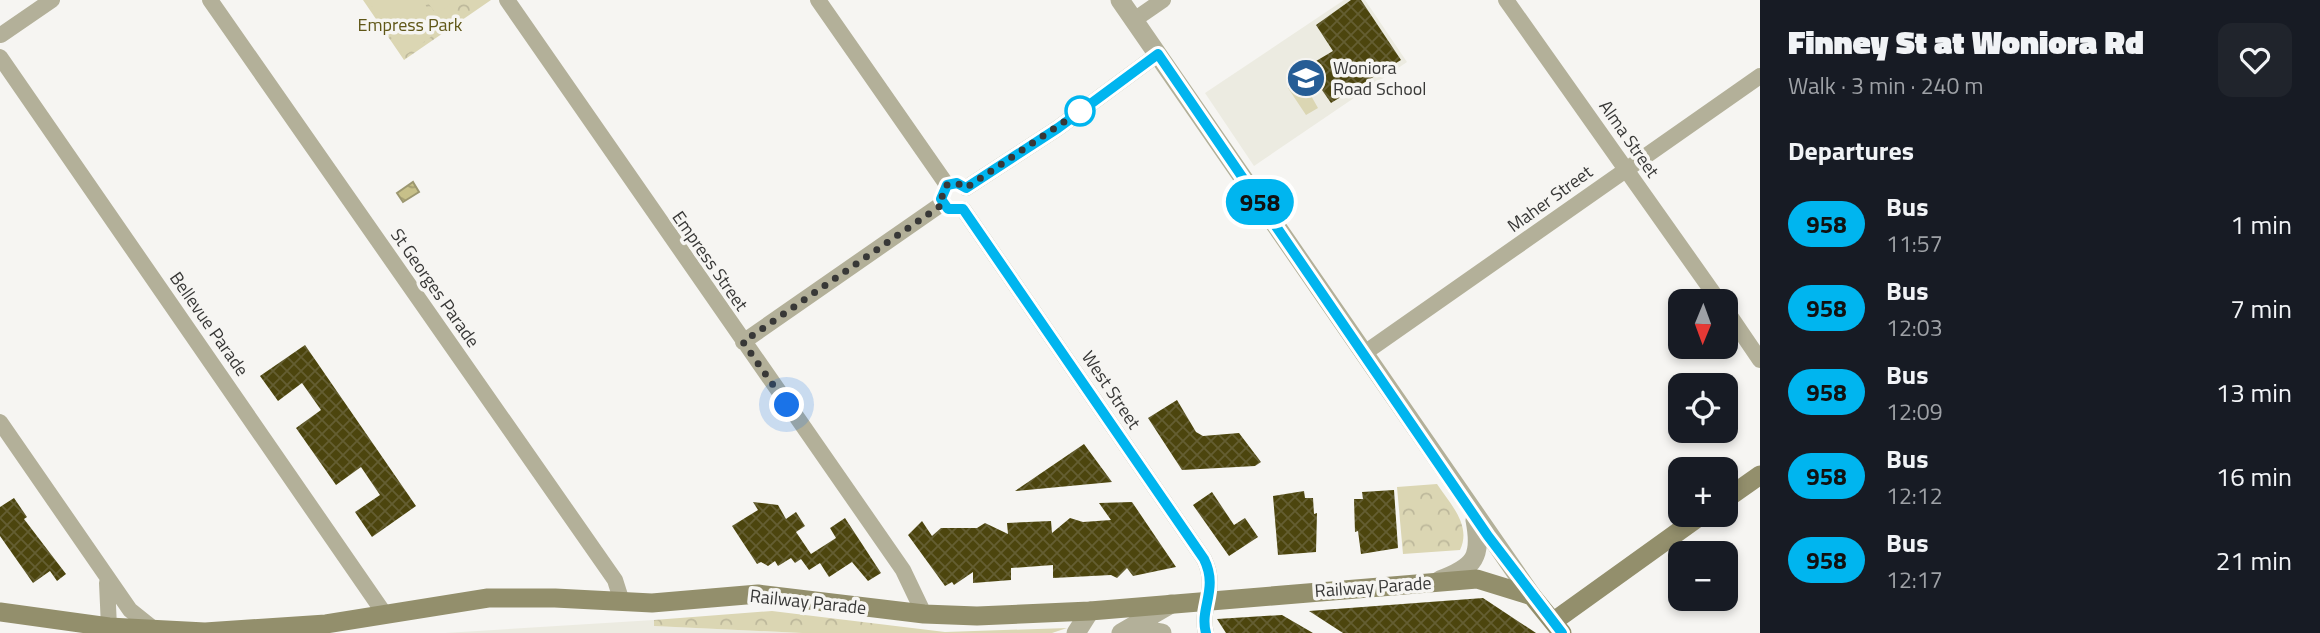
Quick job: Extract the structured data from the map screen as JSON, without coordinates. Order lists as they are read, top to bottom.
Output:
{
  "streets": {
    "main road": ["Railway Parade"],
    "street": [
      "Alma Street",
      "Maher Street",
      "Empress Street",
      "St Georges Parade",
      "Bellevue Parade",
      "West Street"
    ]
  },
  "crossings": [
    ["Alma Street", "Maher Street"],
    ["Empress Street", "Railway Parade"],
    ["St Georges Parade", "Railway Parade"],
    ["Bellevue Parade", "Railway Parade"],
    ["West Street", "Railway Parade"]
  ],
  "parks": ["Empress Park"],
  "places": {
    "school or university": ["Woniora Road School"]
  },
  "lines": ["bus line 958"],
  "north": "bottom",
  "page": {
    "on_map": "958",
    "heading": [
      ["Finney St at Woniora Rd", "Walk · 3 min · 240 m"],
      "Departures"
    ],
    "list": [
      {
        "mark": "958",
        "name": "Bus",
        "note": "11:57",
        "value": "1 min"
      },
      {
        "mark": "958",
        "name": "Bus",
        "note": "12:03",
        "value": "7 min"
      },
      {
        "mark": "958",
        "name": "Bus",
        "note": "12:09",
        "value": "13 min"
      },
      {
        "mark": "958",
        "name": "Bus",
        "note": "12:12",
        "value": "16 min"
      },
      {
        "mark": "958",
        "name": "Bus",
        "note": "12:17",
        "value": "21 min"
      }
    ],
    "map_buttons": ["+", "−"]
  }
}
